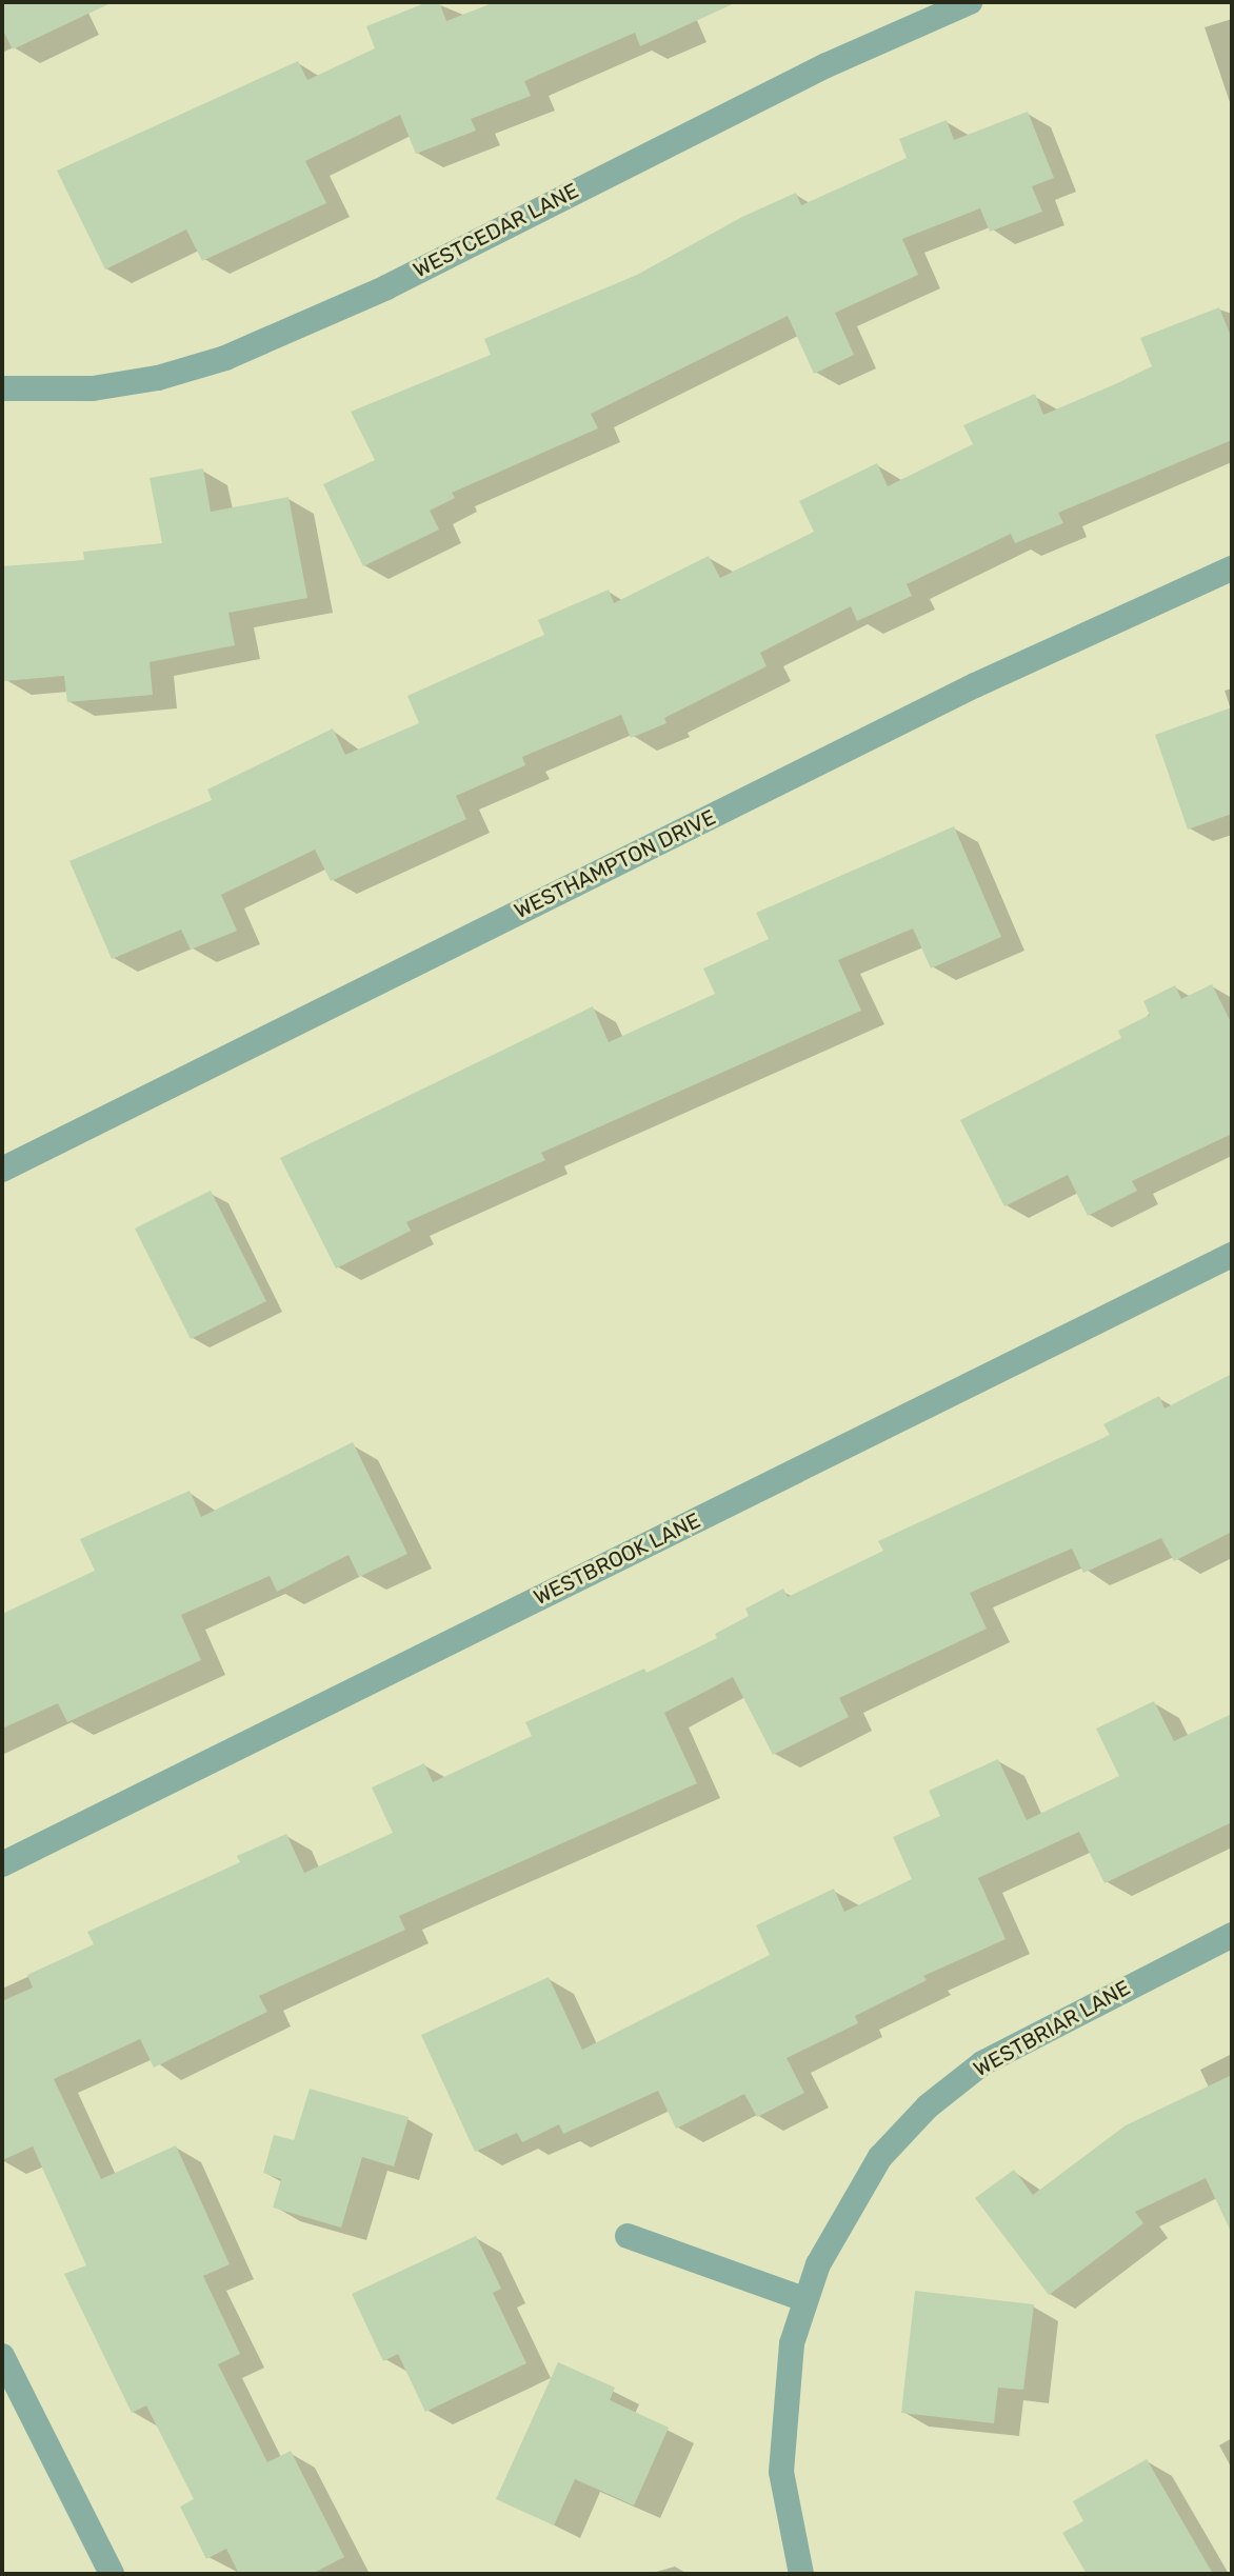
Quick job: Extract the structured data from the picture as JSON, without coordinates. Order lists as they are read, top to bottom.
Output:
{
  "streets": {
    "street": [
      "WESTCEDAR LANE",
      "WESTHAMPTON DRIVE",
      "WESTBROOK LANE",
      "WESTBRIAR LANE"
    ]
  }
}
